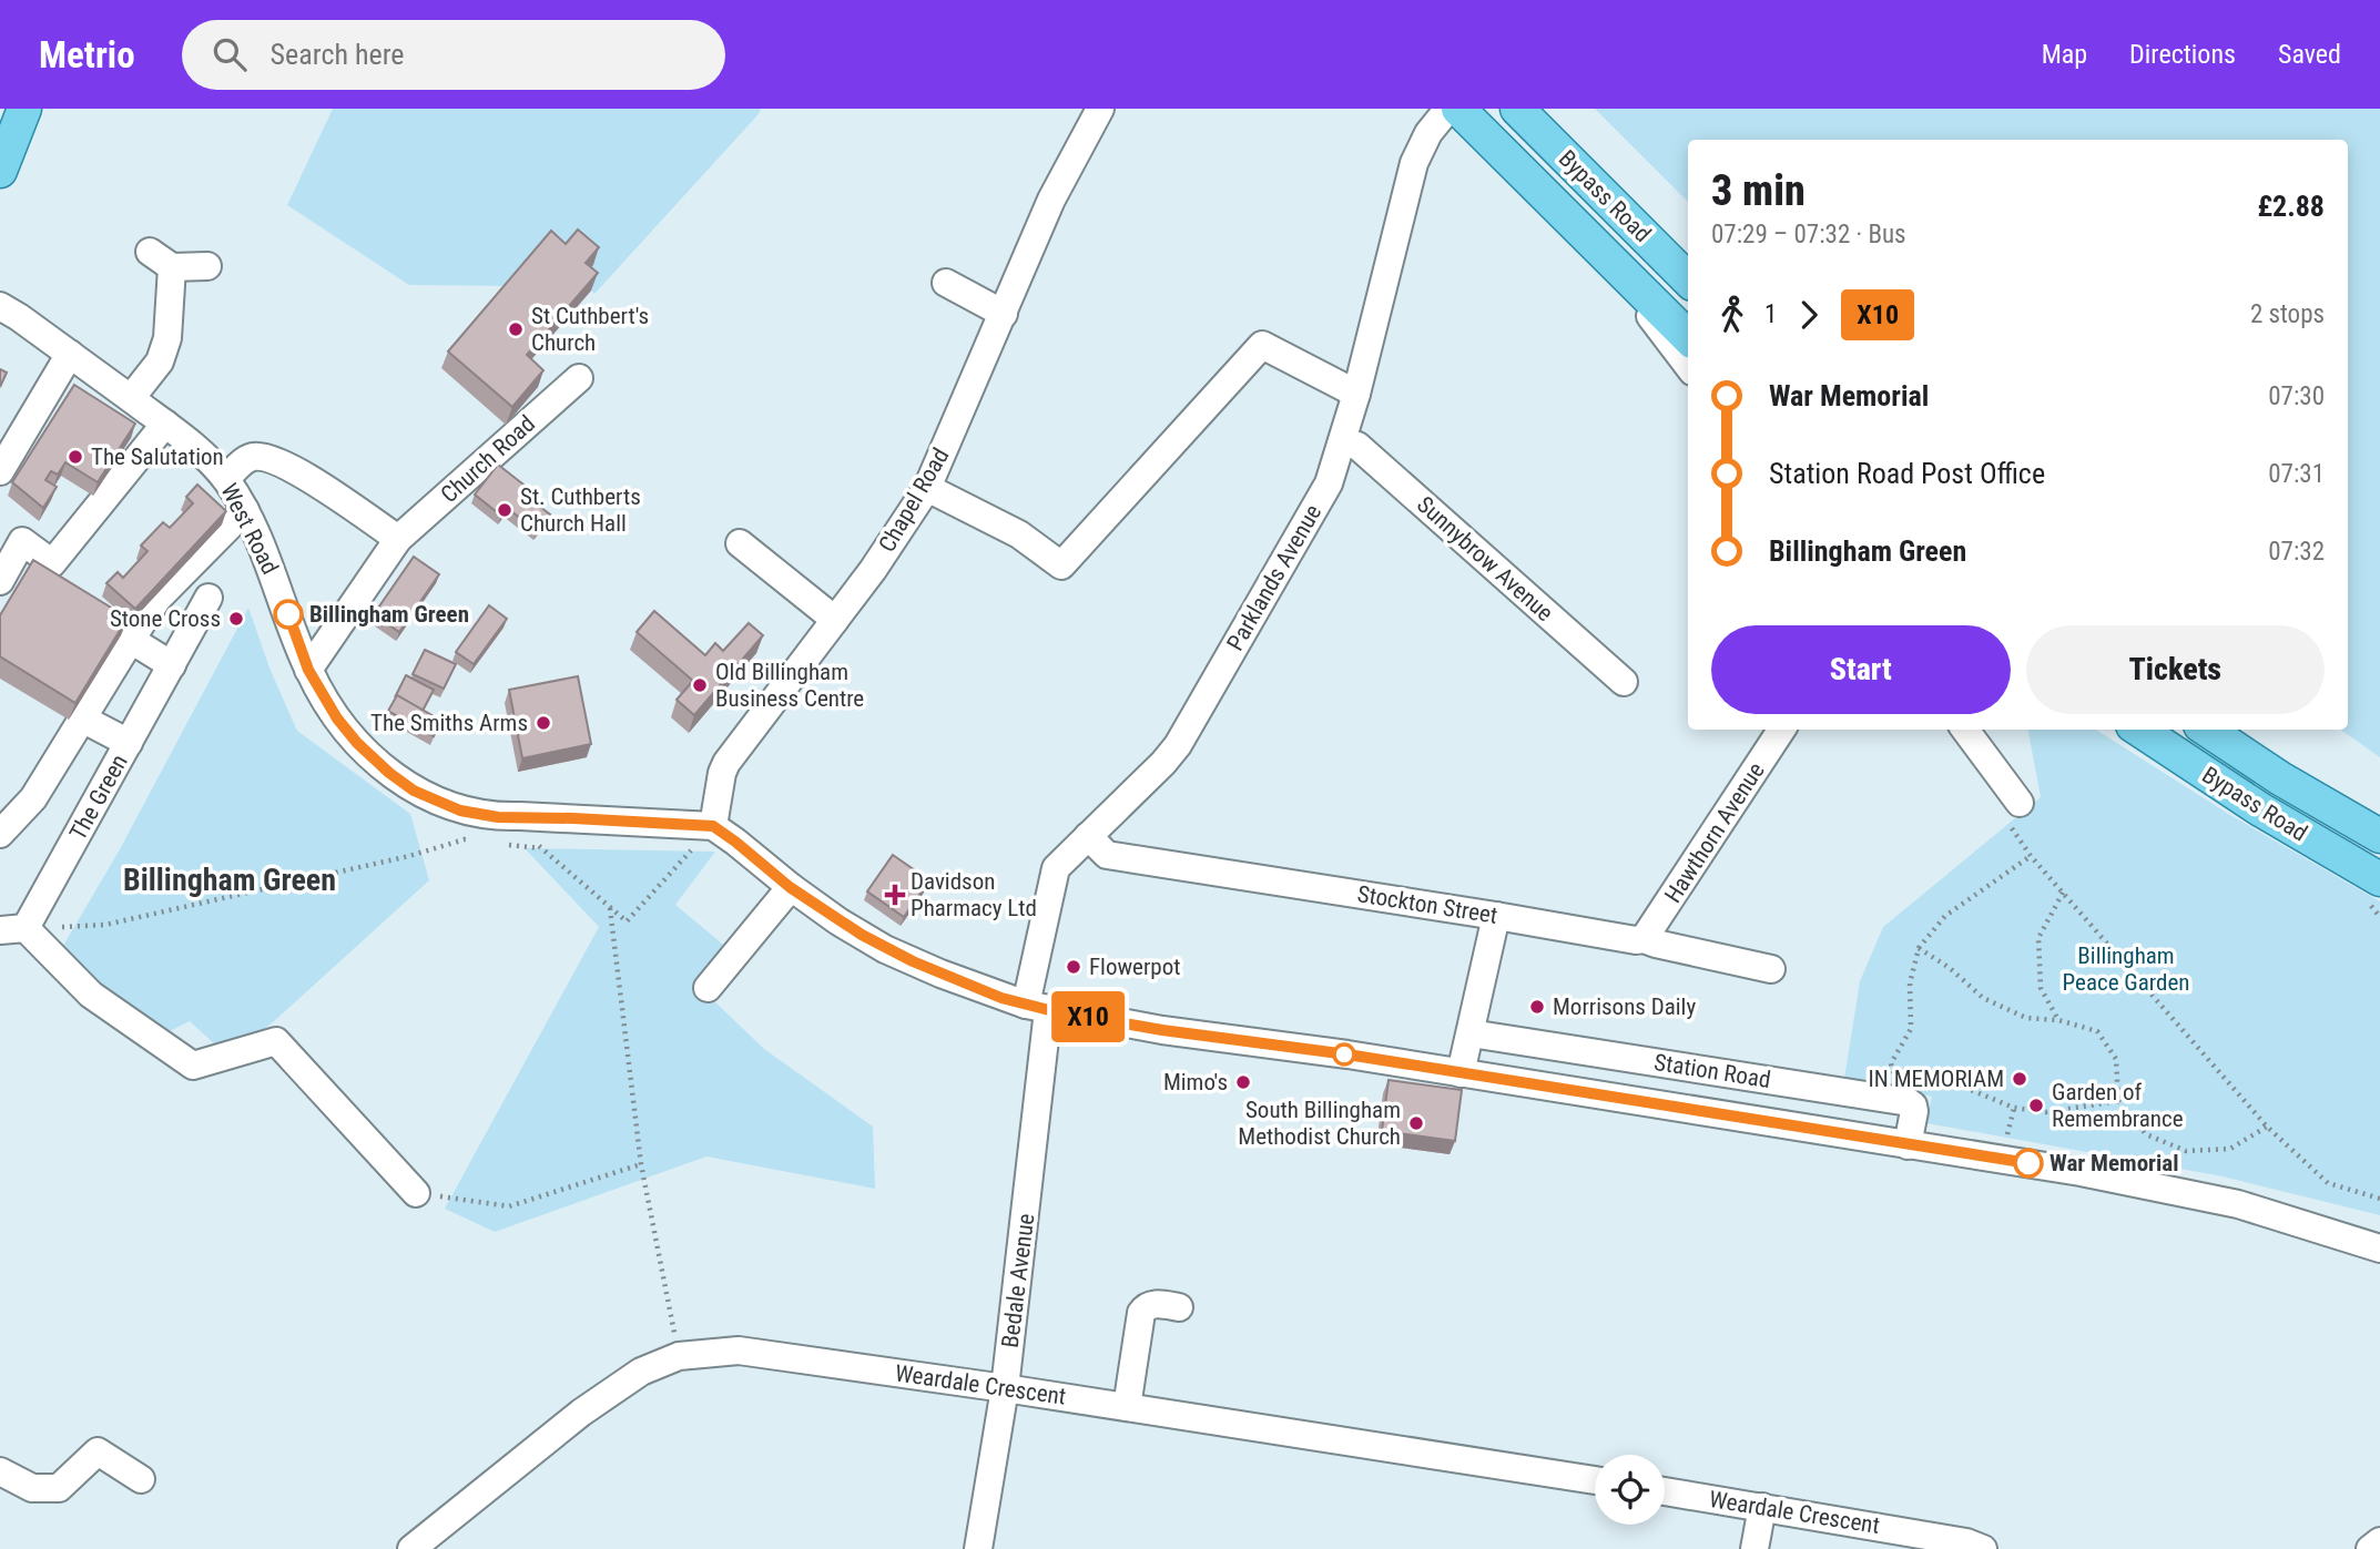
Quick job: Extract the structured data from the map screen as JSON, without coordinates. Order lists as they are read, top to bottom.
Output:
{
  "streets": {
    "main road": ["Bypass Road"],
    "street": [
      "Church Road",
      "Chapel Road",
      "West Road",
      "Sunnybrow Avenue",
      "Parklands Avenue",
      "The Green",
      "Hawthorn Avenue",
      "Stockton Street",
      "Station Road",
      "Bedale Avenue",
      "Weardale Crescent"
    ]
  },
  "crossings": [
    ["Church Road", "West Road"],
    ["Chapel Road", "West Road"],
    ["Chapel Road", "Station Road"],
    ["West Road", "Station Road"],
    ["Sunnybrow Avenue", "Parklands Avenue"],
    ["Parklands Avenue", "Stockton Street"],
    ["Parklands Avenue", "Station Road"],
    ["Parklands Avenue", "Bedale Avenue"],
    ["Hawthorn Avenue", "Stockton Street"],
    ["Station Road", "Bedale Avenue"],
    ["Bedale Avenue", "Weardale Crescent"]
  ],
  "districts": ["Billingham Green"],
  "parks": ["Billingham Peace Garden"],
  "places": {
    "other": [
      "St Cuthbert's Church",
      "The Salutation",
      "St. Cuthberts Church Hall",
      "Billingham Green",
      "Stone Cross",
      "Old Billingham Business Centre",
      "The Smiths Arms",
      "Flowerpot",
      "Morrisons Daily",
      "IN MEMORIAM",
      "Mimo's",
      "Garden of Remembrance",
      "South Billingham Methodist Church",
      "War Memorial"
    ],
    "health": ["Davidson Pharmacy Ltd"]
  },
  "lines": ["bus line X10"],
  "page": {
    "header": "Metrio",
    "search": "Search here",
    "nav": ["Map", "Directions", "Saved"],
    "on_map": "X10",
    "heading": ["3 min", "07:29 – 07:32 · Bus", "£2.88"],
    "legs": ["1", "X10", "2 stops"],
    "list": [
      {
        "name": "War Memorial",
        "value": "07:30"
      },
      {
        "name": "Station Road Post Office",
        "value": "07:31"
      },
      {
        "name": "Billingham Green",
        "value": "07:32"
      }
    ],
    "buttons": ["Start", "Tickets"]
  }
}
